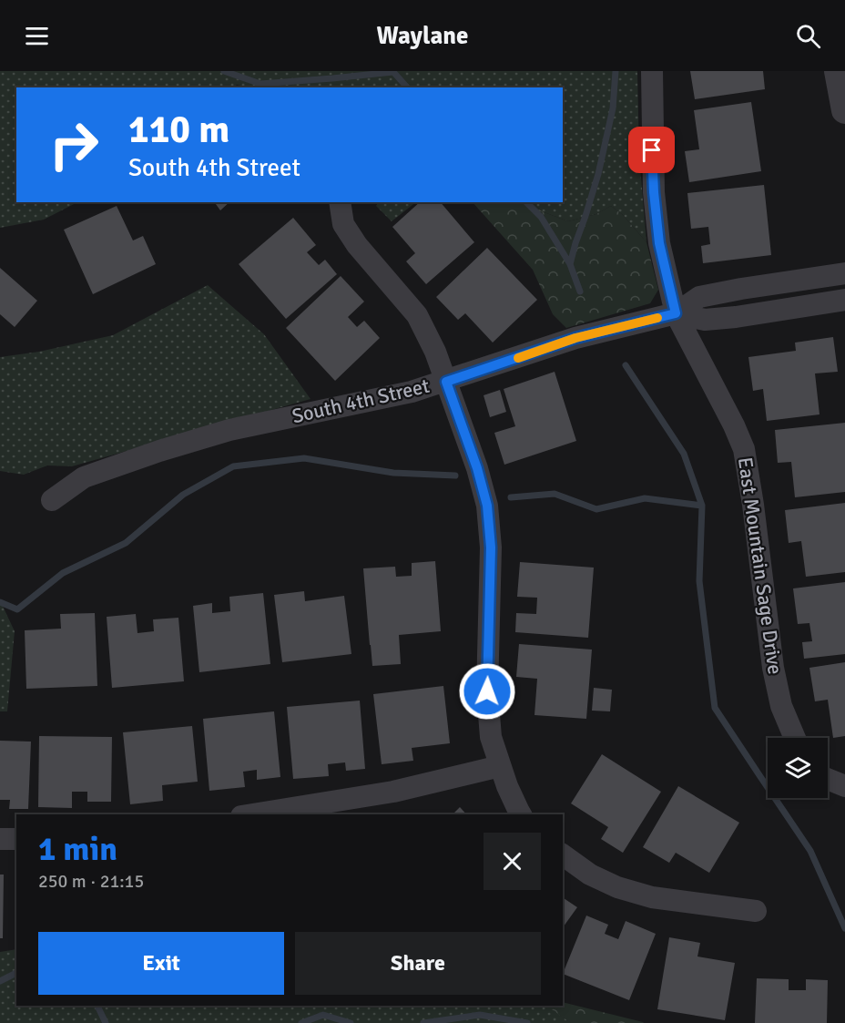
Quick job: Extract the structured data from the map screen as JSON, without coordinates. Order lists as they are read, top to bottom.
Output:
{
  "streets": {
    "street": ["South 4th Street", "East Mountain Sage Drive"]
  },
  "crossings": [
    ["South 4th Street", "East Mountain Sage Drive"]
  ],
  "page": {
    "header": "Waylane",
    "turn": ["110 m", "South 4th Street"],
    "heading": ["1 min", "250 m · 21:15"],
    "buttons": ["Exit", "Share"]
  }
}
